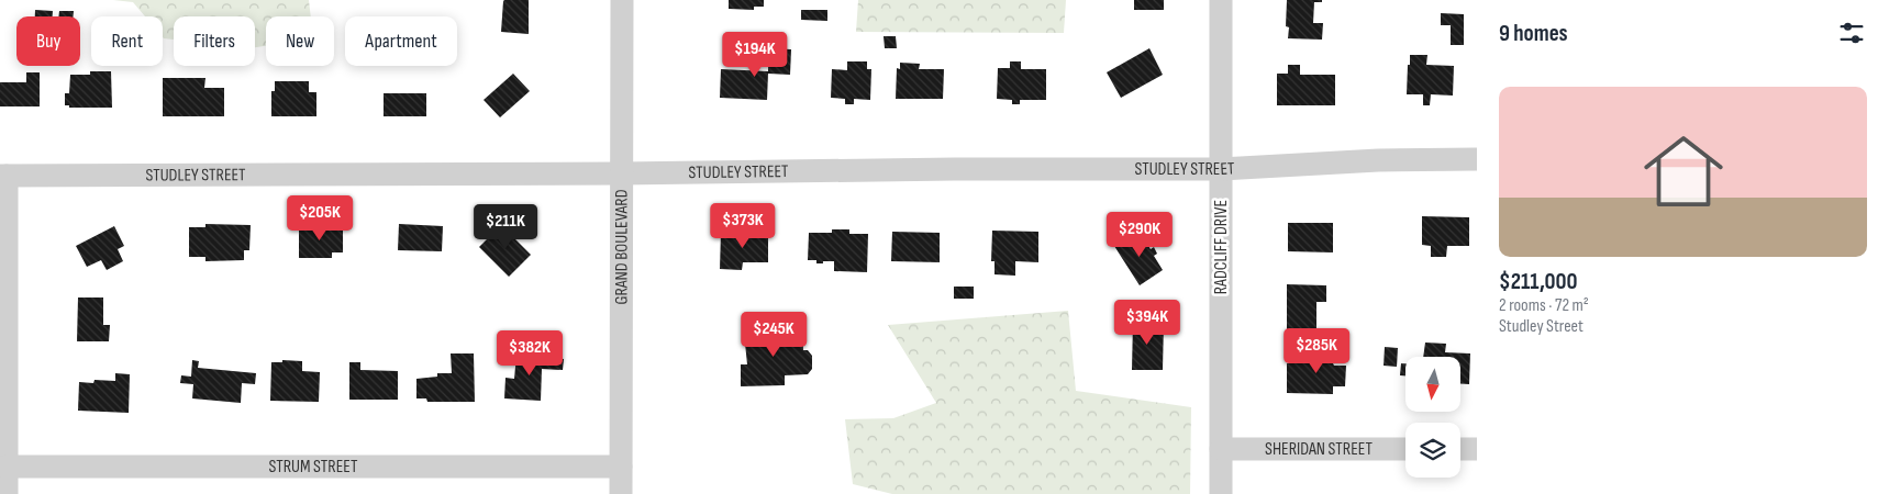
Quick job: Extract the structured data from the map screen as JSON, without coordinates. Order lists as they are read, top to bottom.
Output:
{
  "streets": {
    "street": [
      "STUDLEY STREET",
      "GRAND BOULEVARD",
      "RADCLIFF DRIVE",
      "SHERIDAN STREET",
      "STRUM STREET"
    ]
  },
  "crossings": [
    ["STUDLEY STREET", "GRAND BOULEVARD"],
    ["STUDLEY STREET", "RADCLIFF DRIVE"],
    ["GRAND BOULEVARD", "STRUM STREET"],
    ["RADCLIFF DRIVE", "SHERIDAN STREET"]
  ],
  "north": "bottom",
  "page": {
    "heading": "9 homes",
    "chip": [
      "Buy",
      "Rent",
      "Filters",
      "New",
      "Apartment"
    ],
    "price": [
      "$194K",
      "$205K",
      "$373K",
      "$211K",
      "$290K",
      "$394K",
      "$245K",
      "$285K",
      "$382K"
    ],
    "list": [
      {
        "name": "$211,000",
        "note": "2 rooms · 72 m² · Studley Street"
      }
    ]
  }
}
